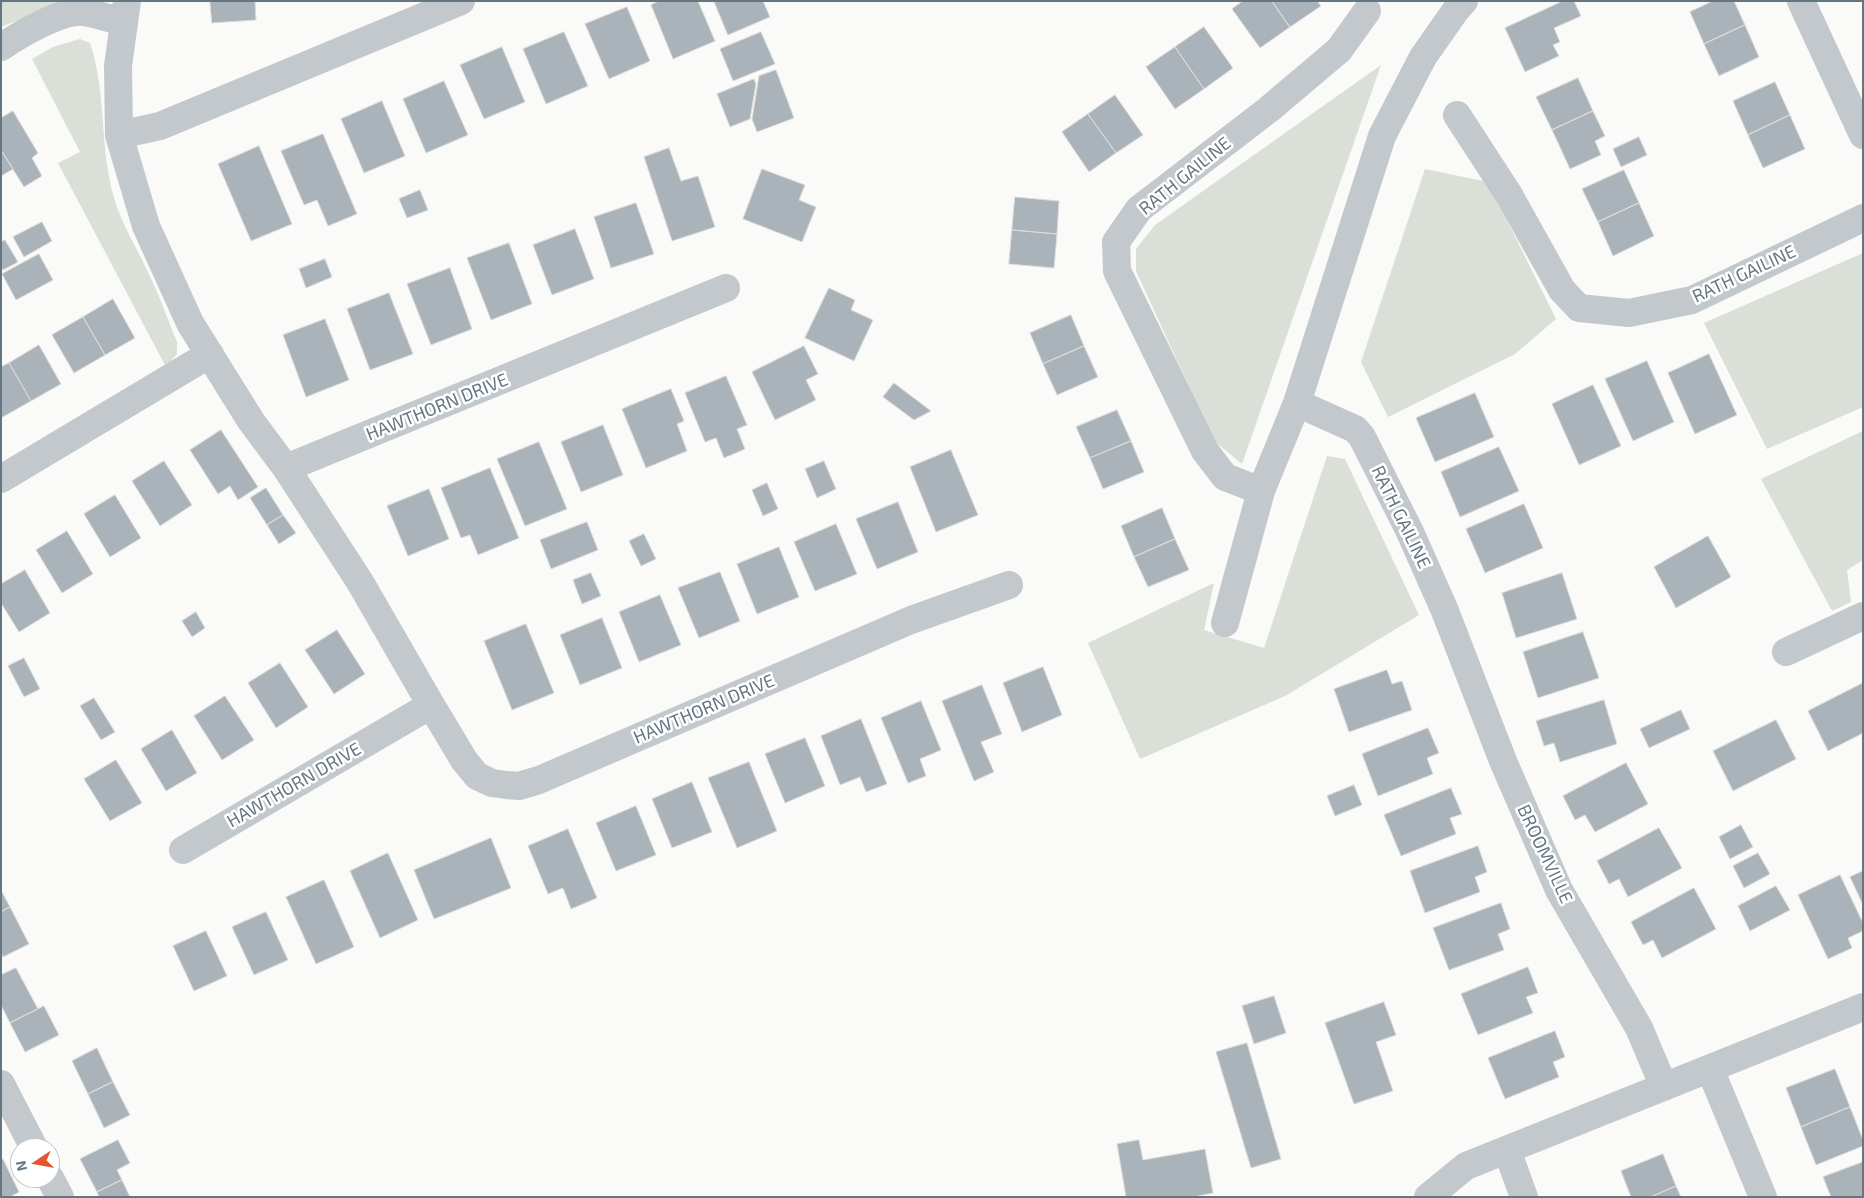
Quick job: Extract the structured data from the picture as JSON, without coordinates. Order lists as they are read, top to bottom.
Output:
{
  "streets": {
    "street": ["RATH GAILINE", "HAWTHORN DRIVE", "BROOMVILLE"]
  },
  "crossings": [
    ["RATH GAILINE", "BROOMVILLE"]
  ],
  "north": "left"
}
